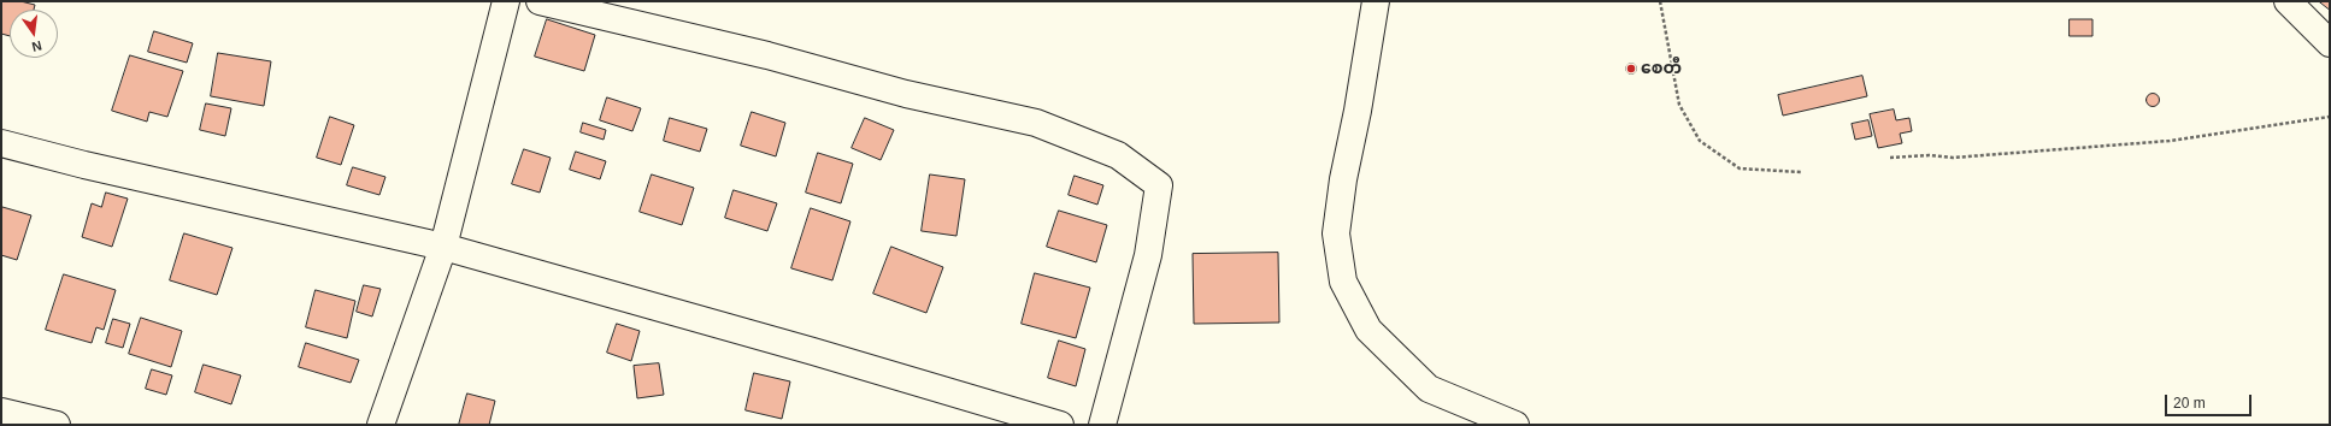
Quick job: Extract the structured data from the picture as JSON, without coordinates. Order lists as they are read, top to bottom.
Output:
{
  "places": ["စေတီ"],
  "scale_bar": "20 m",
  "north": "bottom"
}
